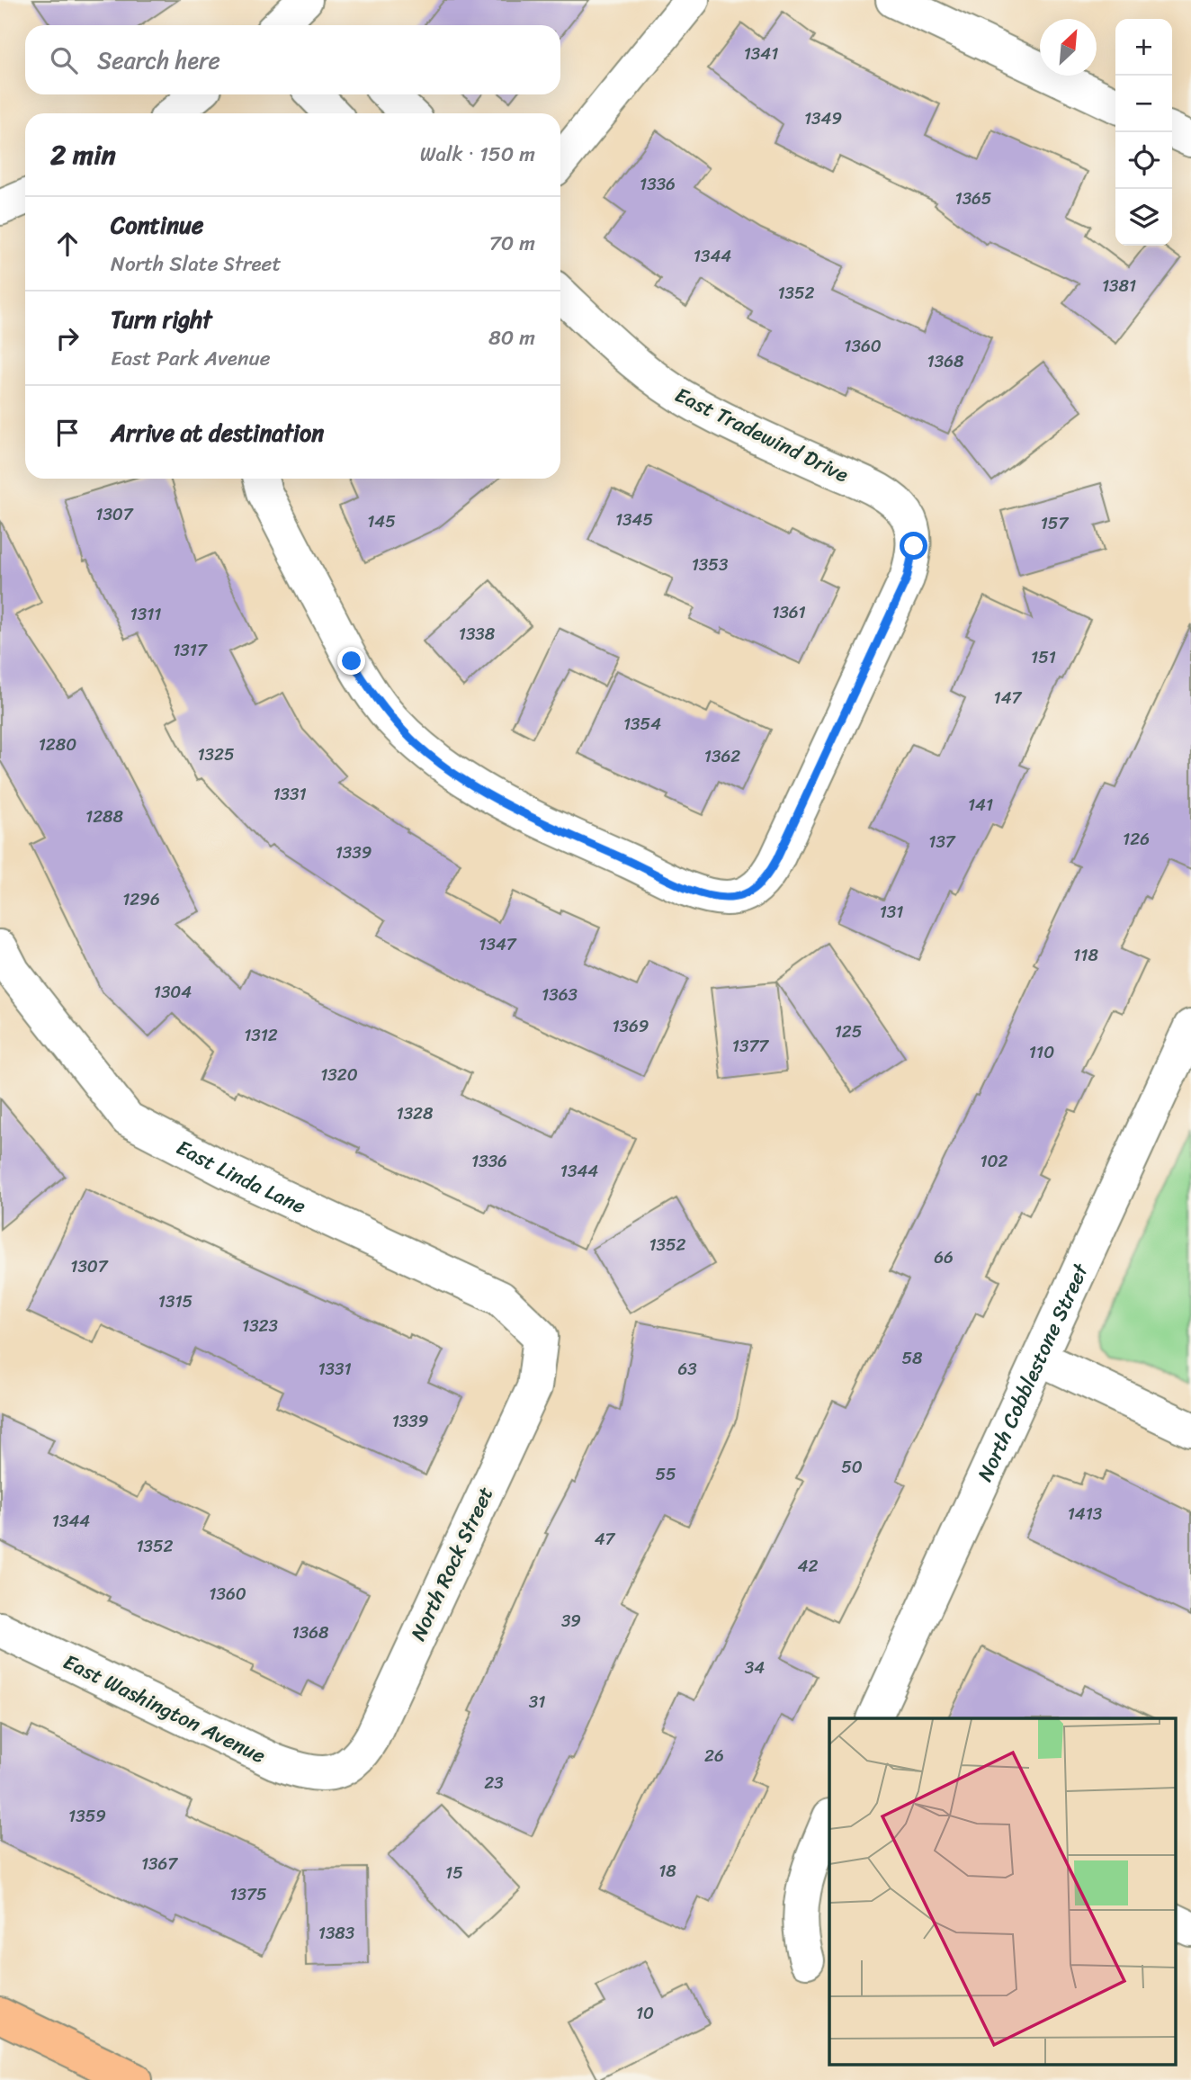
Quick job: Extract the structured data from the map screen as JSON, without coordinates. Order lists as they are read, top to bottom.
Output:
{
  "streets": {
    "street": [
      "East Tradewind Drive",
      "East Linda Lane",
      "North Cobblestone Street",
      "North Rock Street",
      "East Washington Avenue"
    ]
  },
  "crossings": [
    ["East Linda Lane", "North Rock Street"],
    ["North Rock Street", "East Washington Avenue"]
  ],
  "house_numbers": [
    "1341",
    "1349",
    "1336",
    "1365",
    "1344",
    "1381",
    "1352",
    "1360",
    "1368",
    "1307",
    "1345",
    "145",
    "157",
    "1353",
    "1361",
    "1311",
    "1338",
    "1317",
    "151",
    "147",
    "1354",
    "1280",
    "1325",
    "1362",
    "1331",
    "141",
    "1288",
    "126",
    "137",
    "1339",
    "1296",
    "131",
    "1347",
    "118",
    "1304",
    "1363",
    "1369",
    "125",
    "1312",
    "1377",
    "110",
    "1320",
    "1328",
    "1336",
    "102",
    "1344",
    "1352",
    "66",
    "1307",
    "1315",
    "1323",
    "58",
    "1331",
    "63",
    "1339",
    "50",
    "55",
    "1413",
    "1344",
    "47",
    "1352",
    "42",
    "1360",
    "39",
    "1368",
    "34",
    "31",
    "26",
    "23",
    "1359",
    "1367",
    "18",
    "15",
    "1375",
    "1383",
    "10"
  ],
  "north": "top right",
  "page": {
    "map_buttons": ["+", "−"],
    "search": "Search here",
    "heading": ["2 min", "Walk · 150 m"],
    "list": [
      ["Continue", "North Slate Street", "70 m"],
      ["Turn right", "East Park Avenue", "80 m"],
      "Arrive at destination"
    ]
  }
}
